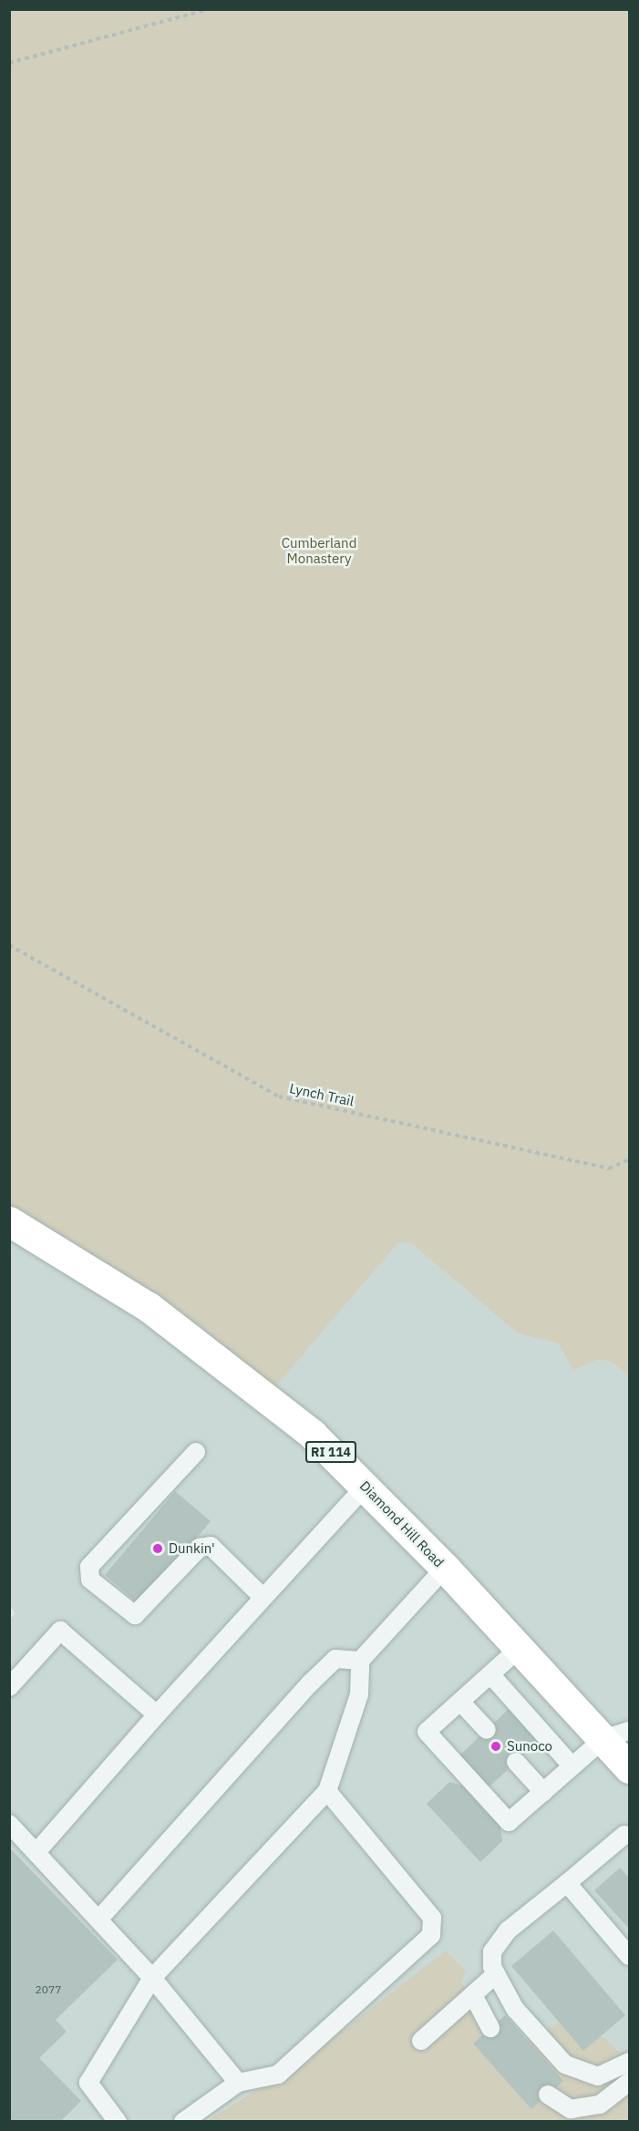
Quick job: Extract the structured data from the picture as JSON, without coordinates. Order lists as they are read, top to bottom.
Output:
{
  "streets": {
    "main road": ["RI 114", "Diamond Hill Road"],
    "path": ["Lynch Trail"]
  },
  "parks": ["Cumberland Monastery"],
  "places": ["Dunkin'", "Sunoco"],
  "house_numbers": ["2077"]
}
